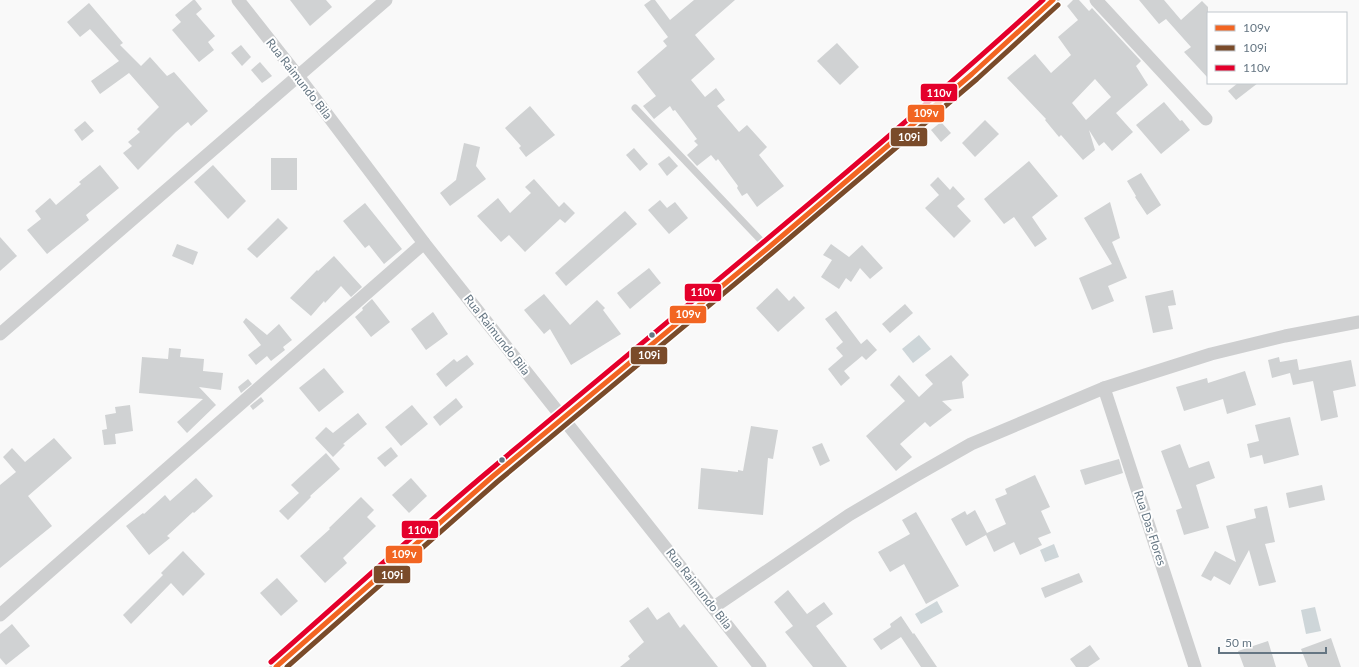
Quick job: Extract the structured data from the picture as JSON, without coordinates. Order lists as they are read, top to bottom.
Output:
{
  "streets": {
    "street": ["Rua Raimundo Bila", "Rua Das Flores"]
  },
  "lines": ["transit line 109v", "transit line 110v", "transit line 109i"],
  "legend": ["109v", "109i", "110v"],
  "scale_bar": "50 m"
}
